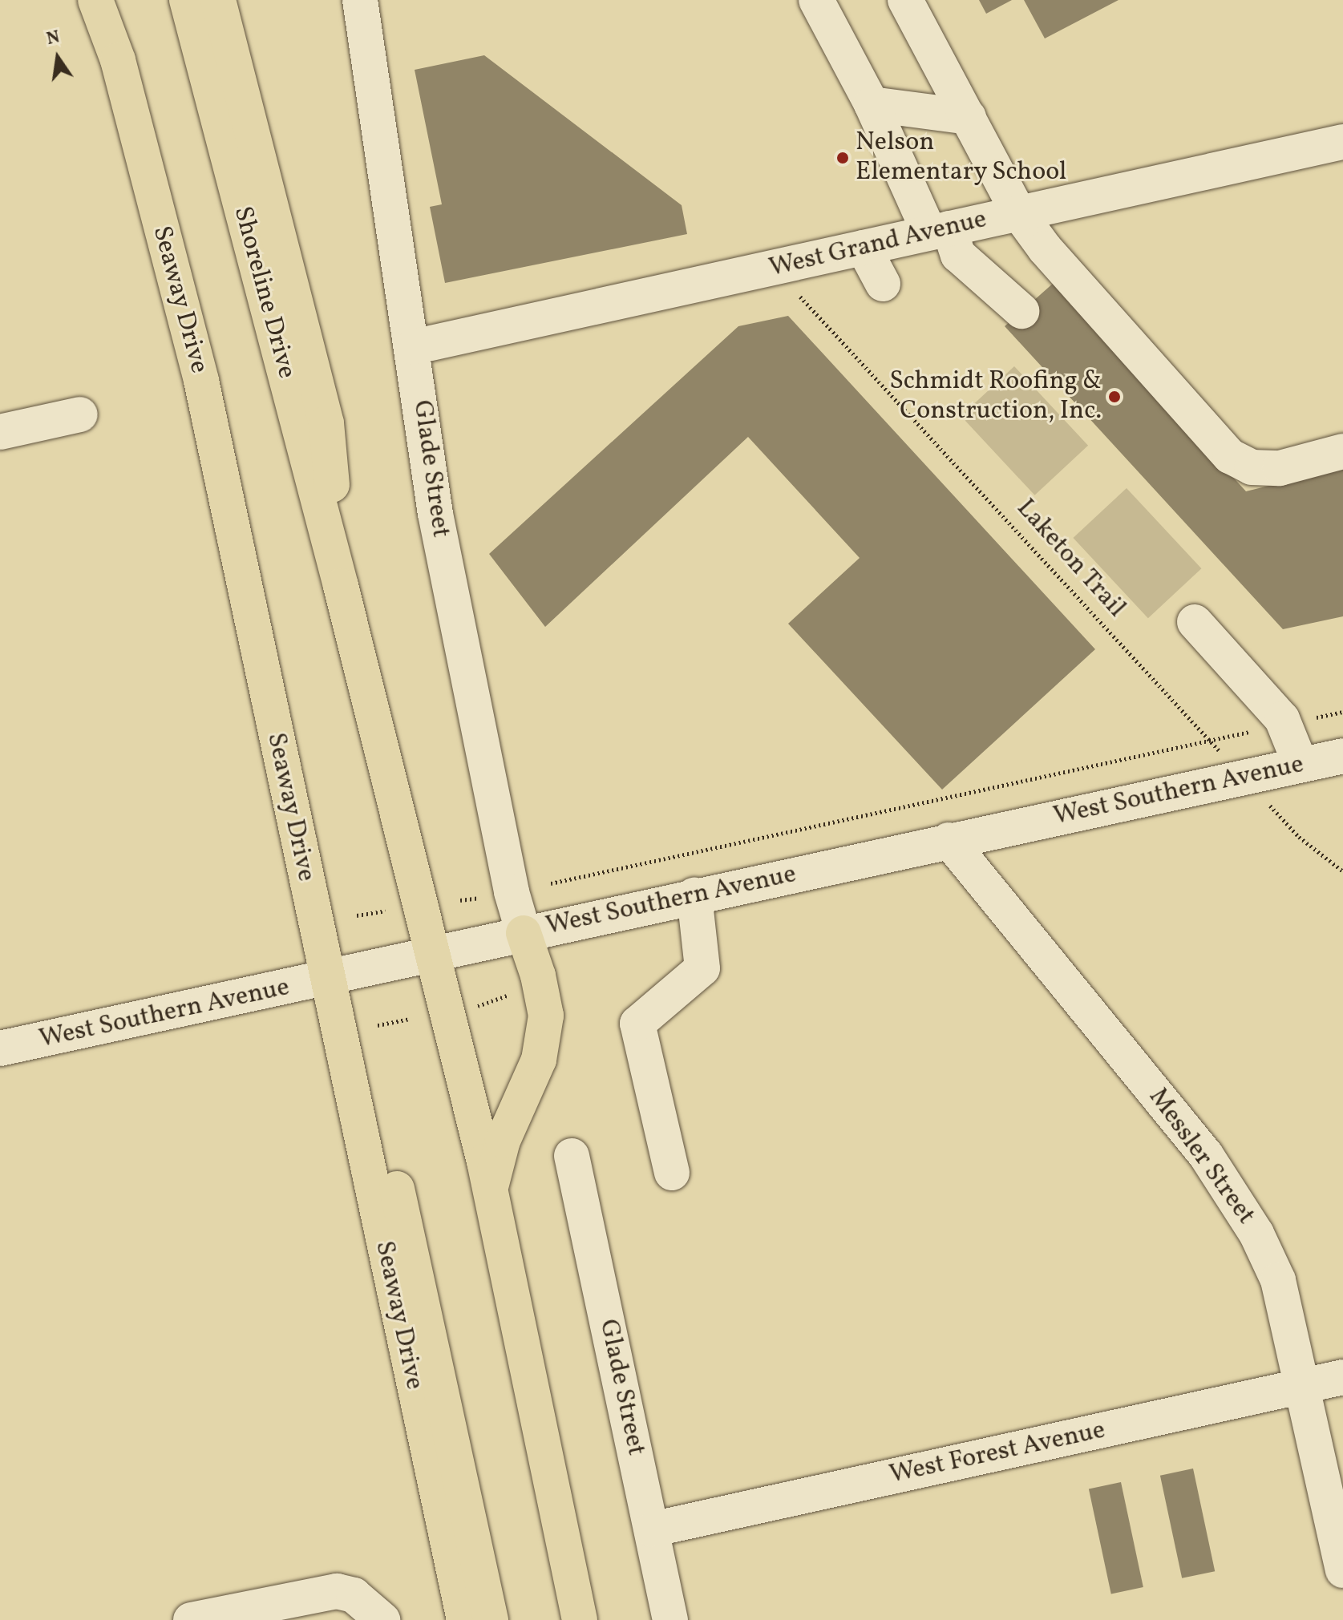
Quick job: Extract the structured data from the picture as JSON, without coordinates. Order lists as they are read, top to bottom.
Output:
{
  "streets": {
    "highway": ["Shoreline Drive", "Seaway Drive"],
    "street": [
      "West Grand Avenue",
      "Glade Street",
      "West Southern Avenue",
      "Messler Street",
      "West Forest Avenue"
    ],
    "path": ["Laketon Trail"]
  },
  "crossings": [
    ["West Grand Avenue", "Glade Street"],
    ["West Grand Avenue", "Laketon Trail"],
    ["Seaway Drive", "West Southern Avenue"],
    ["Glade Street", "West Southern Avenue"],
    ["Glade Street", "West Forest Avenue"],
    ["Laketon Trail", "West Southern Avenue"],
    ["West Southern Avenue", "Messler Street"],
    ["Messler Street", "West Forest Avenue"]
  ],
  "places": ["Nelson Elementary School", "Schmidt Roofing & Construction, Inc."],
  "north": "top"
}
